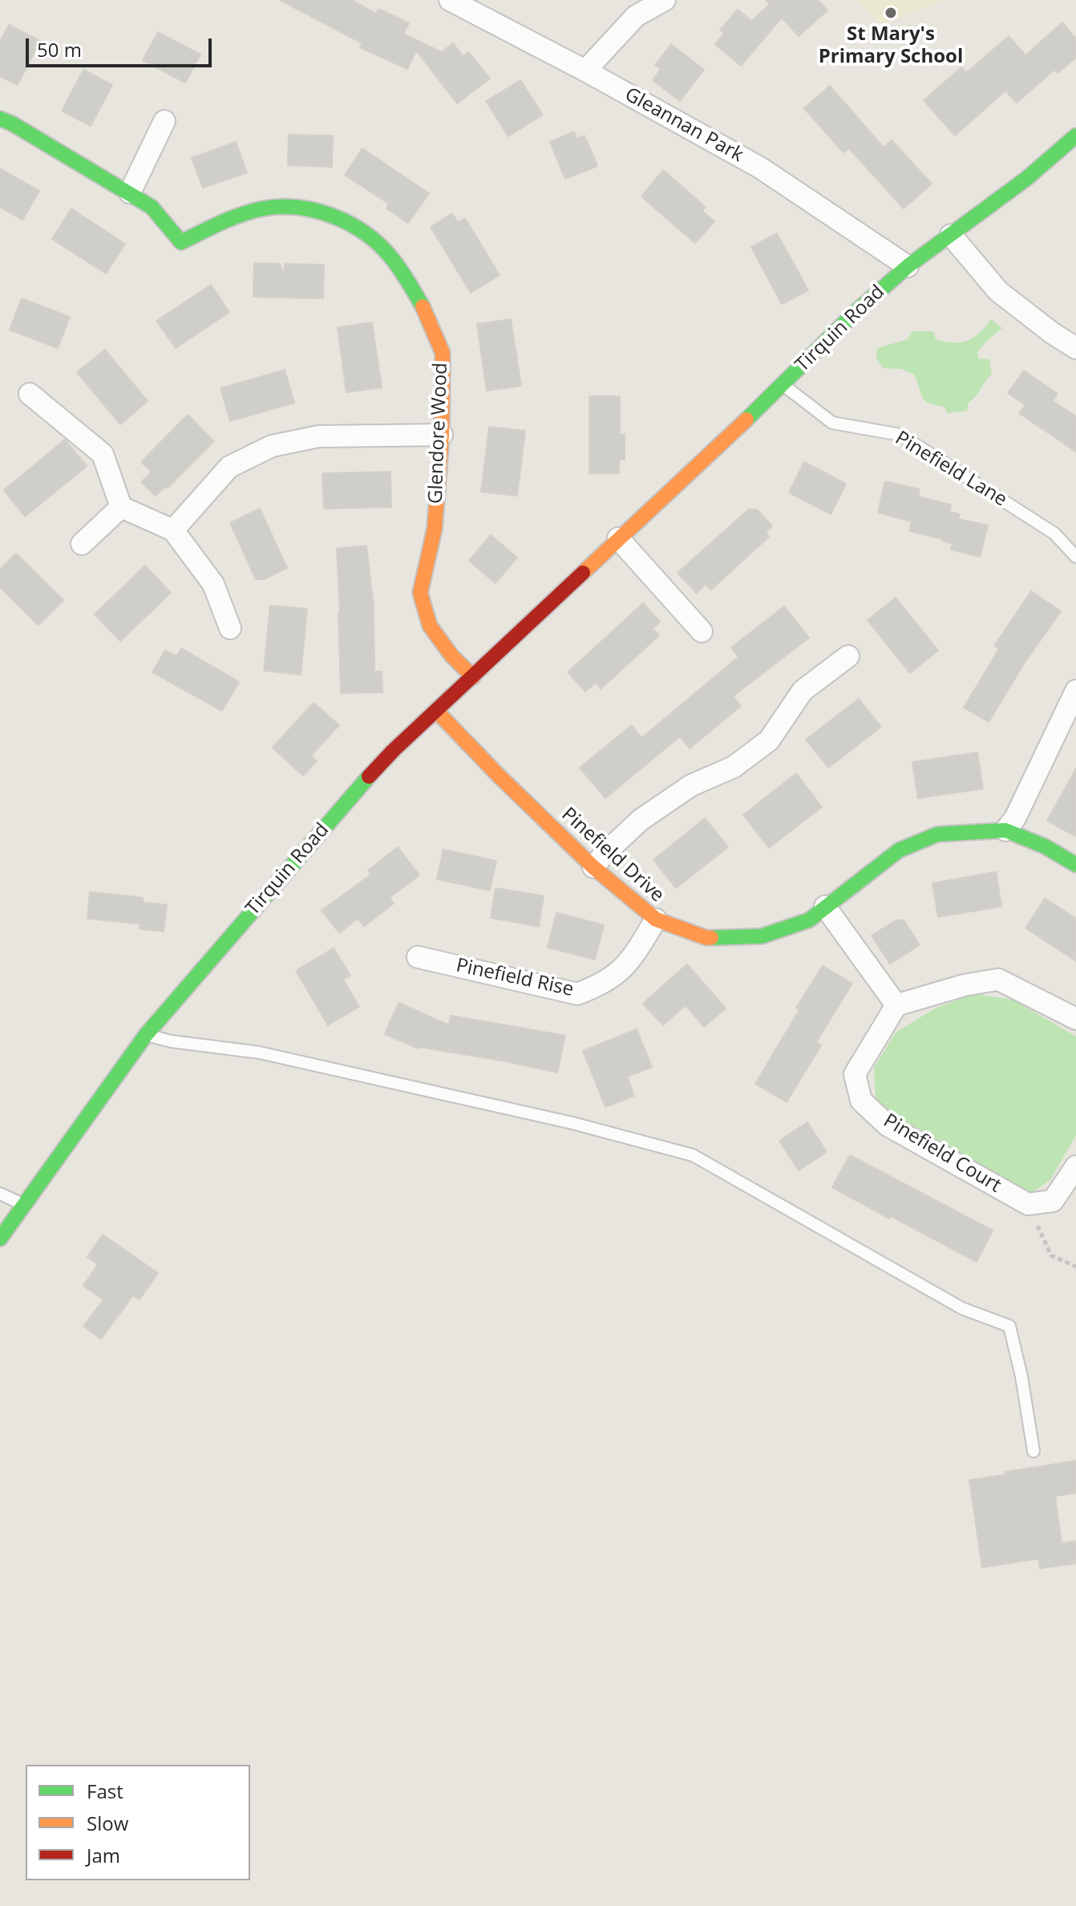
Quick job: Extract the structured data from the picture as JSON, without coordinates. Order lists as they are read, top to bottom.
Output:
{
  "streets": {
    "street": [
      "Gleannan Park",
      "Tirquin Road",
      "Glendore Wood",
      "Pinefield Drive",
      "Pinefield Rise",
      "Pinefield Court"
    ],
    "lane": ["Pinefield Lane"]
  },
  "crossings": [
    ["Gleannan Park", "Tirquin Road"],
    ["Tirquin Road", "Glendore Wood"],
    ["Tirquin Road", "Pinefield Lane"],
    ["Tirquin Road", "Pinefield Drive"],
    ["Pinefield Drive", "Pinefield Rise"]
  ],
  "places": ["St Mary's Primary School"],
  "legend": ["Fast", "Slow", "Jam"],
  "scale_bar": "50 m"
}
